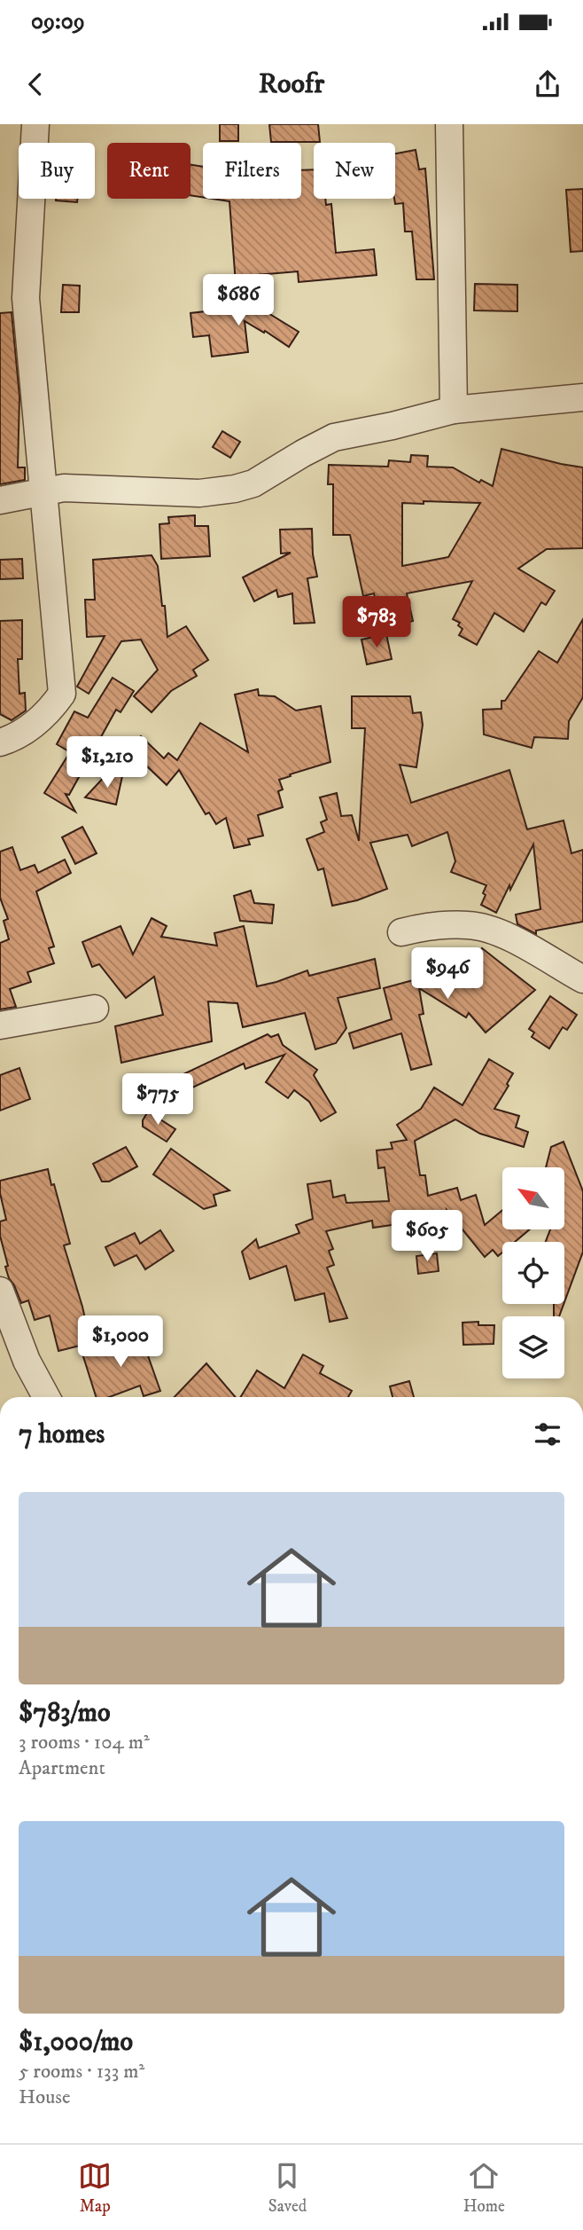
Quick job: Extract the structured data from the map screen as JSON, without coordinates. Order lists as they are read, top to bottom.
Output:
{
  "north": "top left",
  "page": {
    "status": "09:09",
    "header": "Roofr",
    "chip": [
      "Buy",
      "Rent",
      "Filters",
      "New"
    ],
    "price": [
      "$686",
      "$783",
      "$1,210",
      "$946",
      "$775",
      "$605",
      "$1,000"
    ],
    "heading": "7 homes",
    "list": [
      {
        "name": "$783/mo",
        "note": "3 rooms · 104 m² · Apartment"
      },
      {
        "name": "$1,000/mo",
        "note": "5 rooms · 133 m² · House"
      }
    ],
    "tabs": ["Map", "Saved", "Home"]
  }
}
